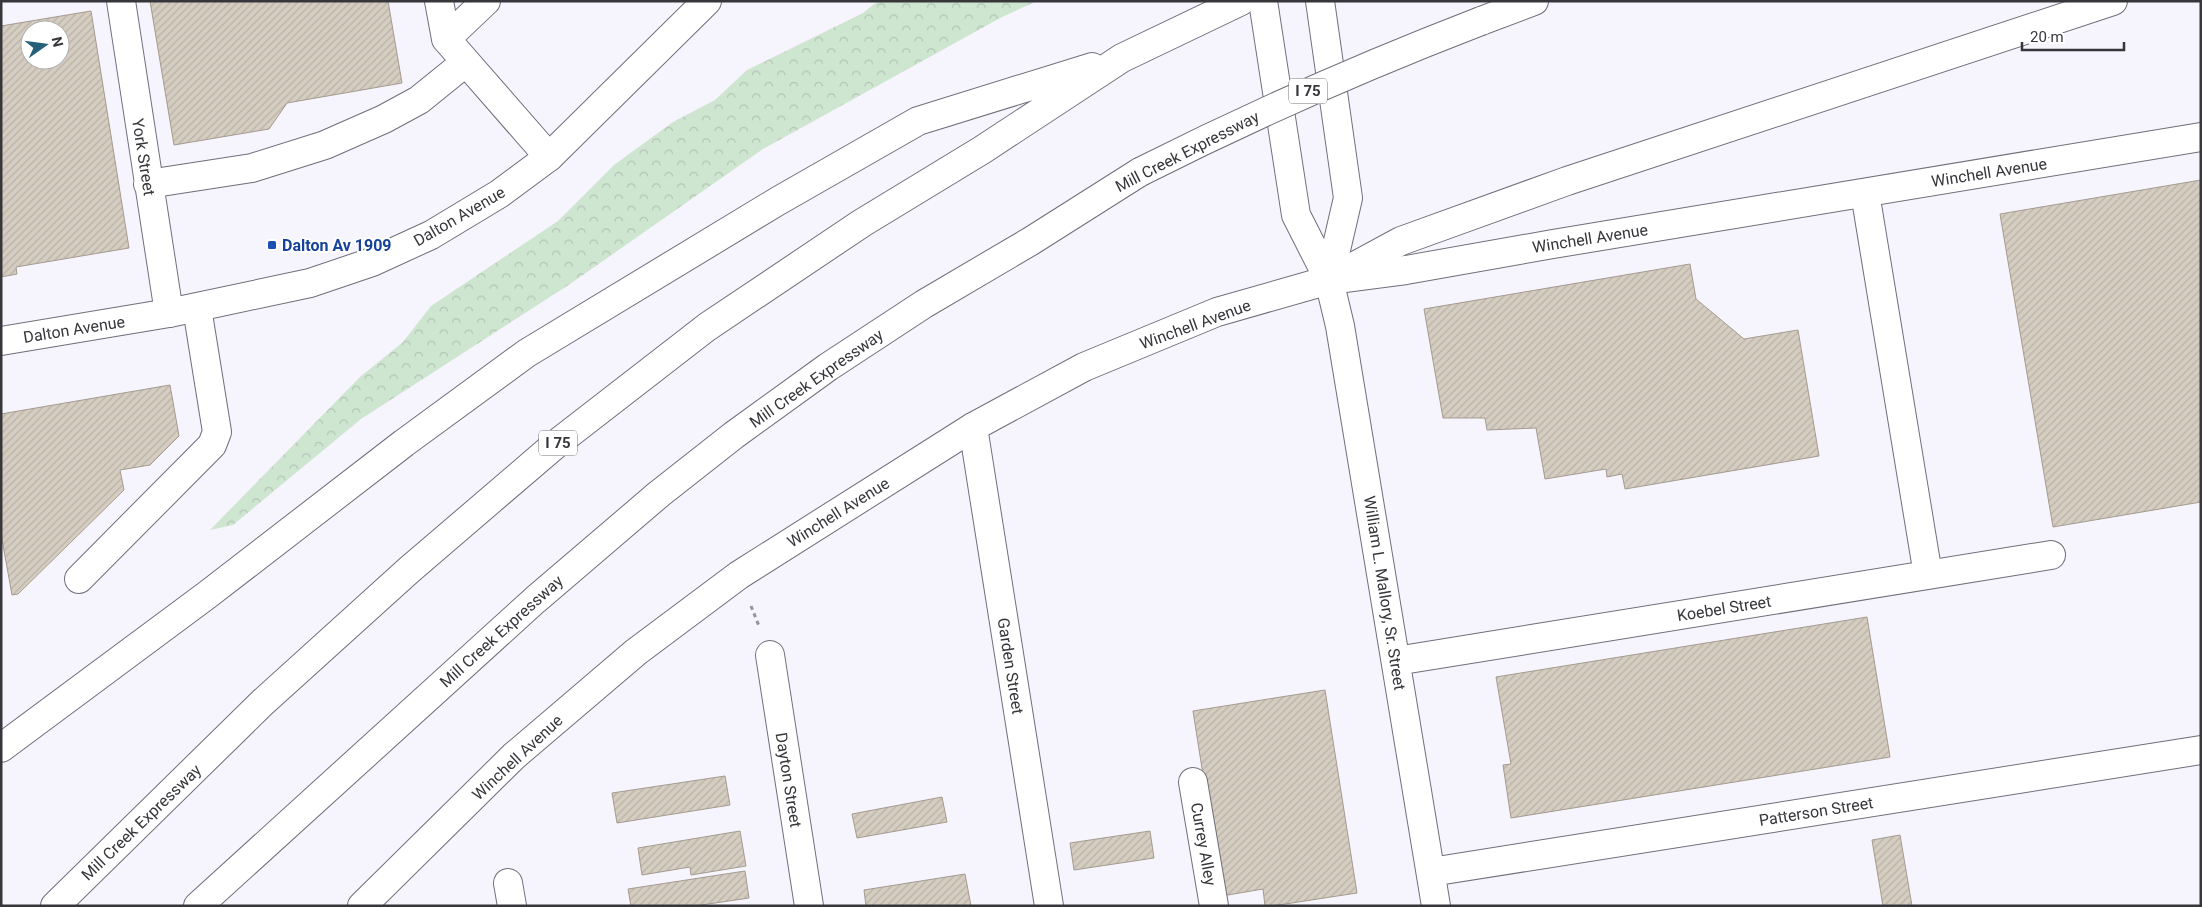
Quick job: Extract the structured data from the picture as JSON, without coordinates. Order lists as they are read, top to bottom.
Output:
{
  "streets": {
    "main road": [
      "I 75",
      "Mill Creek Expressway",
      "York Street",
      "Winchell Avenue",
      "Dalton Avenue",
      "William L. Mallory, Sr. Street",
      "Koebel Street",
      "Garden Street",
      "Dayton Street",
      "Patterson Street",
      "Currey Alley"
    ]
  },
  "crossings": [
    ["York Street", "Dalton Avenue"],
    ["Winchell Avenue", "William L. Mallory, Sr. Street"],
    ["Winchell Avenue", "Garden Street"],
    ["William L. Mallory, Sr. Street", "Koebel Street"],
    ["William L. Mallory, Sr. Street", "Patterson Street"]
  ],
  "places": {
    "transit": ["Dalton Av 1909"]
  },
  "scale_bar": "20 m",
  "north": "right"
}
